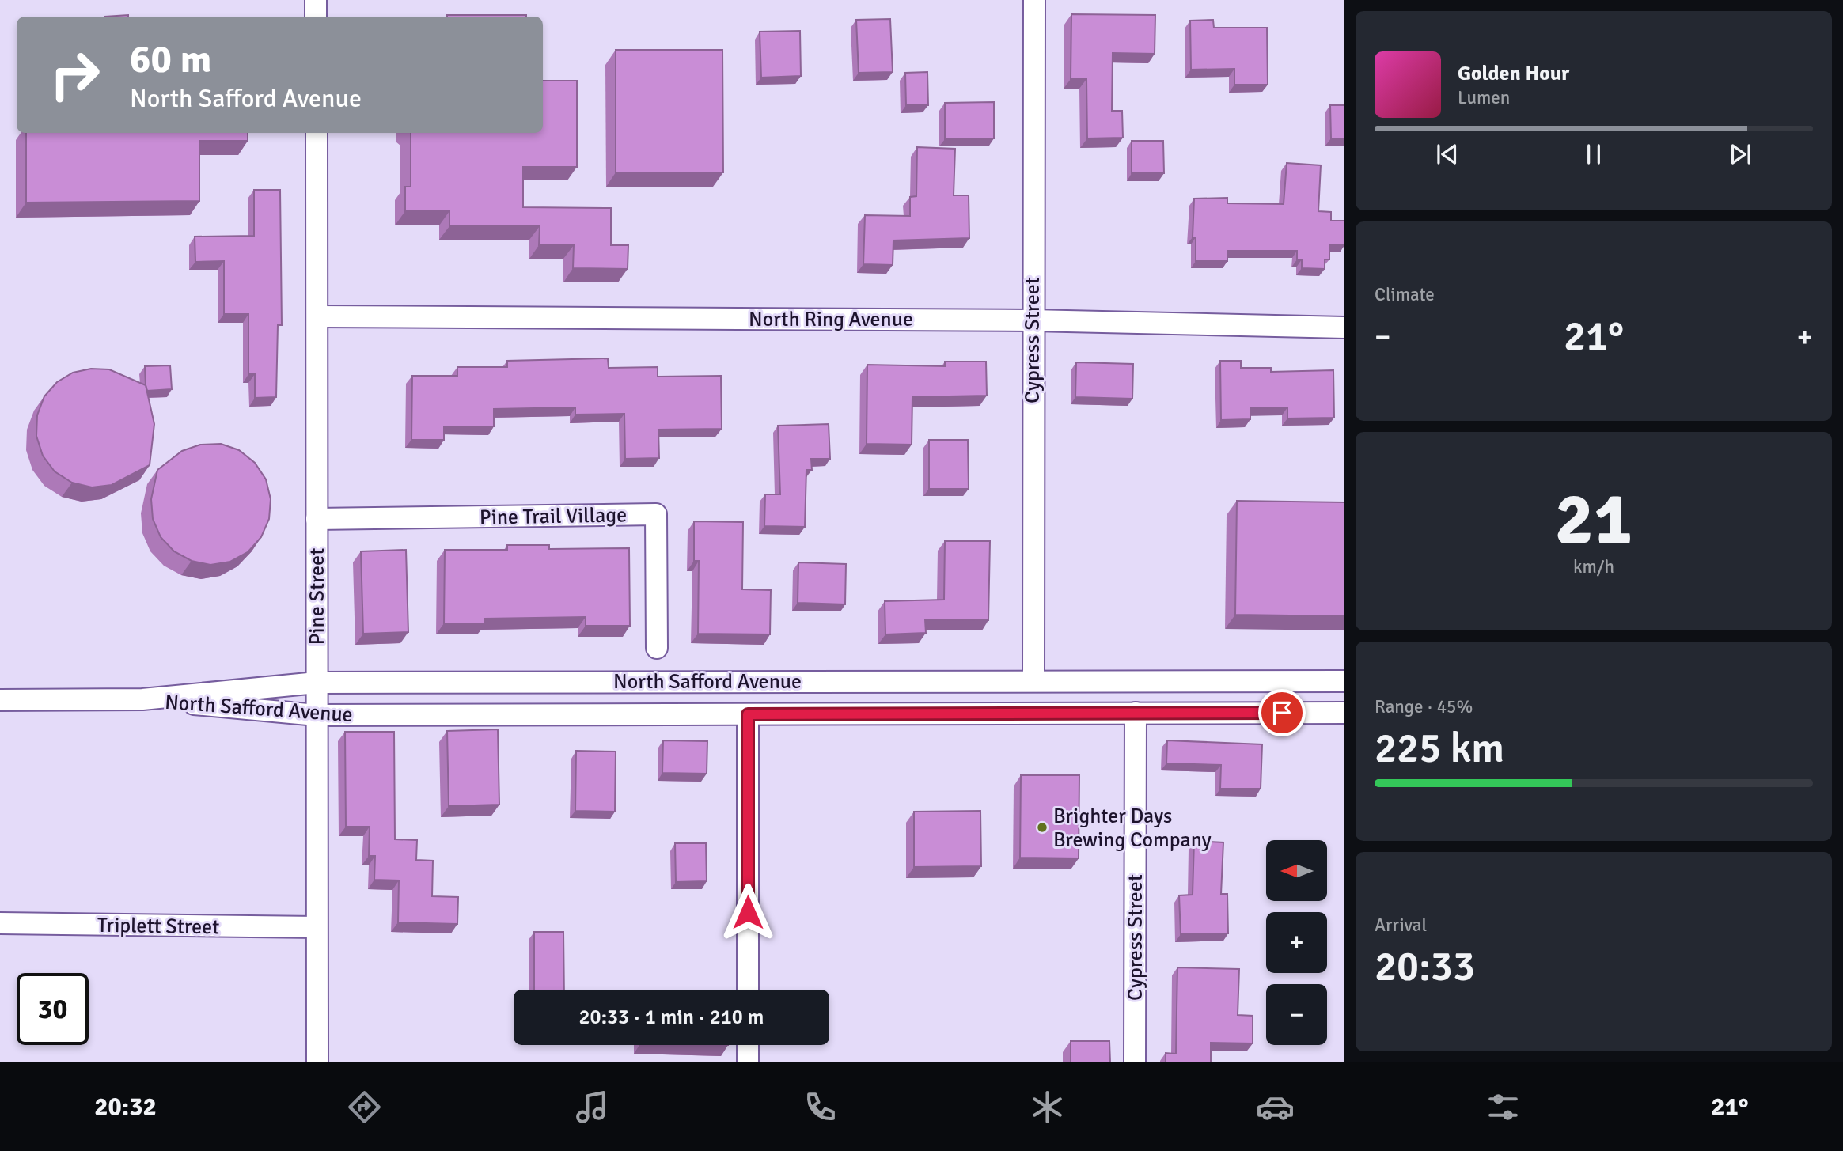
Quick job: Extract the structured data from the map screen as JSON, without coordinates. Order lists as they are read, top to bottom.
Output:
{
  "streets": {
    "street": [
      "North Ring Avenue",
      "Cypress Street",
      "Pine Trail Village",
      "Pine Street",
      "North Safford Avenue",
      "Triplett Street"
    ]
  },
  "crossings": [
    ["North Ring Avenue", "Cypress Street"],
    ["North Ring Avenue", "Pine Street"],
    ["Cypress Street", "North Safford Avenue"],
    ["Pine Trail Village", "Pine Street"],
    ["Pine Street", "North Safford Avenue"],
    ["Pine Street", "Triplett Street"]
  ],
  "places": ["Brighter Days Brewing Company"],
  "north": "left",
  "page": {
    "turn": ["60 m", "North Safford Avenue"],
    "song": ["Golden Hour", "Lumen"],
    "tile": [
      "Climate",
      ["21", "km/h"],
      ["Range · 45%", "225 km"],
      ["Arrival", "20:33"]
    ],
    "heat": ["−", "21°", "+"],
    "map_buttons": ["+", "−"],
    "limit": "30",
    "trip": "20:33 · 1 min · 210 m",
    "tabs": ["20:32", "21°"]
  }
}
